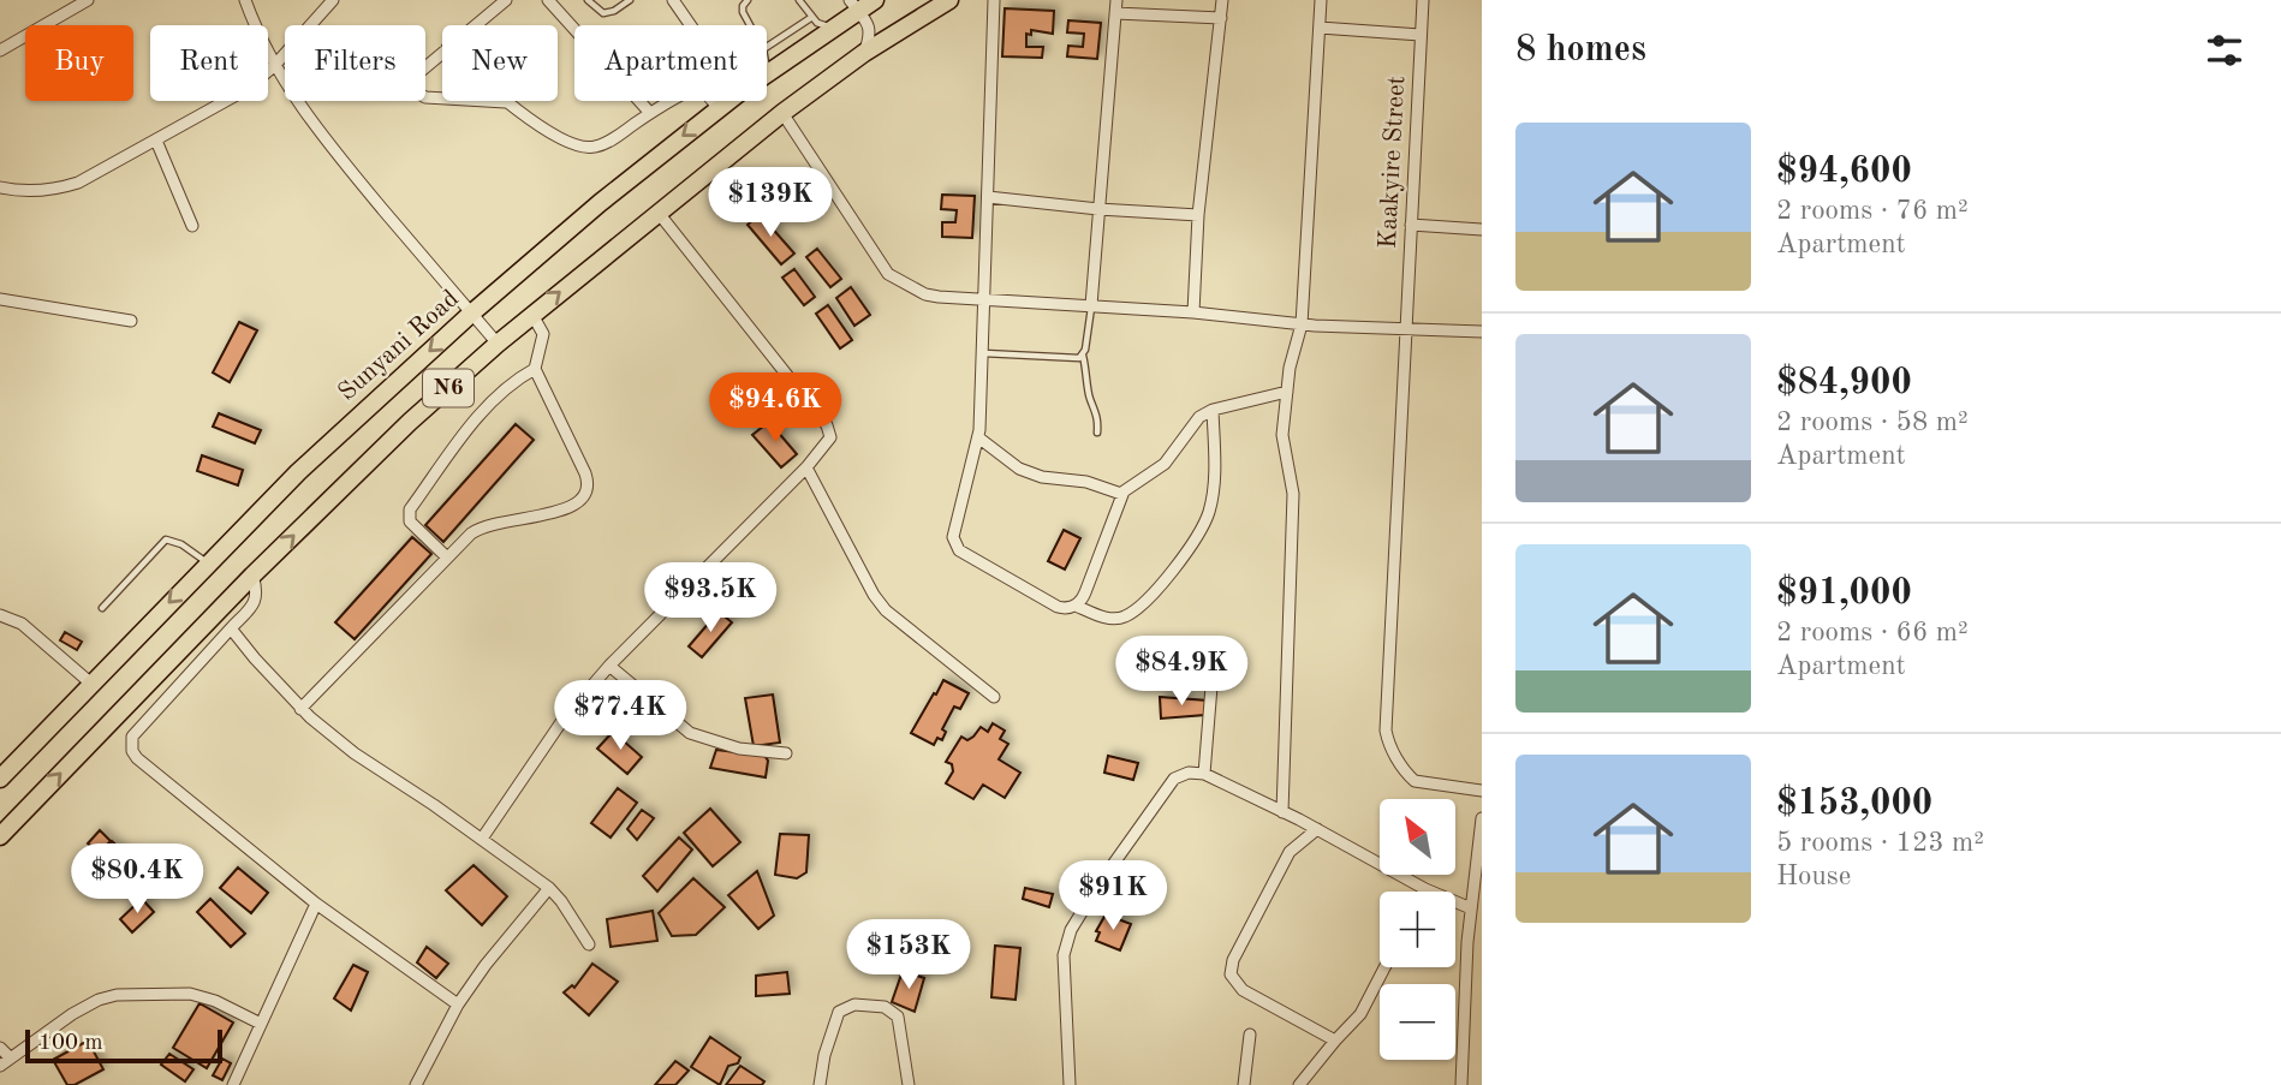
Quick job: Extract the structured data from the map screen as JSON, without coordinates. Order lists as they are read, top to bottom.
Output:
{
  "streets": {
    "main road": ["Sunyani Road", "N6"],
    "street": ["Kaakyire Street"]
  },
  "scale_bar": "100 m",
  "north": "top left",
  "page": {
    "heading": "8 homes",
    "chip": [
      "Buy",
      "Rent",
      "Filters",
      "New",
      "Apartment"
    ],
    "list": [
      {
        "name": "$94,600",
        "note": "2 rooms · 76 m² · Apartment"
      },
      {
        "name": "$84,900",
        "note": "2 rooms · 58 m² · Apartment"
      },
      {
        "name": "$91,000",
        "note": "2 rooms · 66 m² · Apartment"
      },
      {
        "name": "$153,000",
        "note": "5 rooms · 123 m² · House"
      }
    ],
    "price": [
      "$139K",
      "$94.6K",
      "$93.5K",
      "$84.9K",
      "$77.4K",
      "$80.4K",
      "$91K",
      "$153K"
    ],
    "map_buttons": ["+", "−"],
    "scale": "100 m"
  }
}
